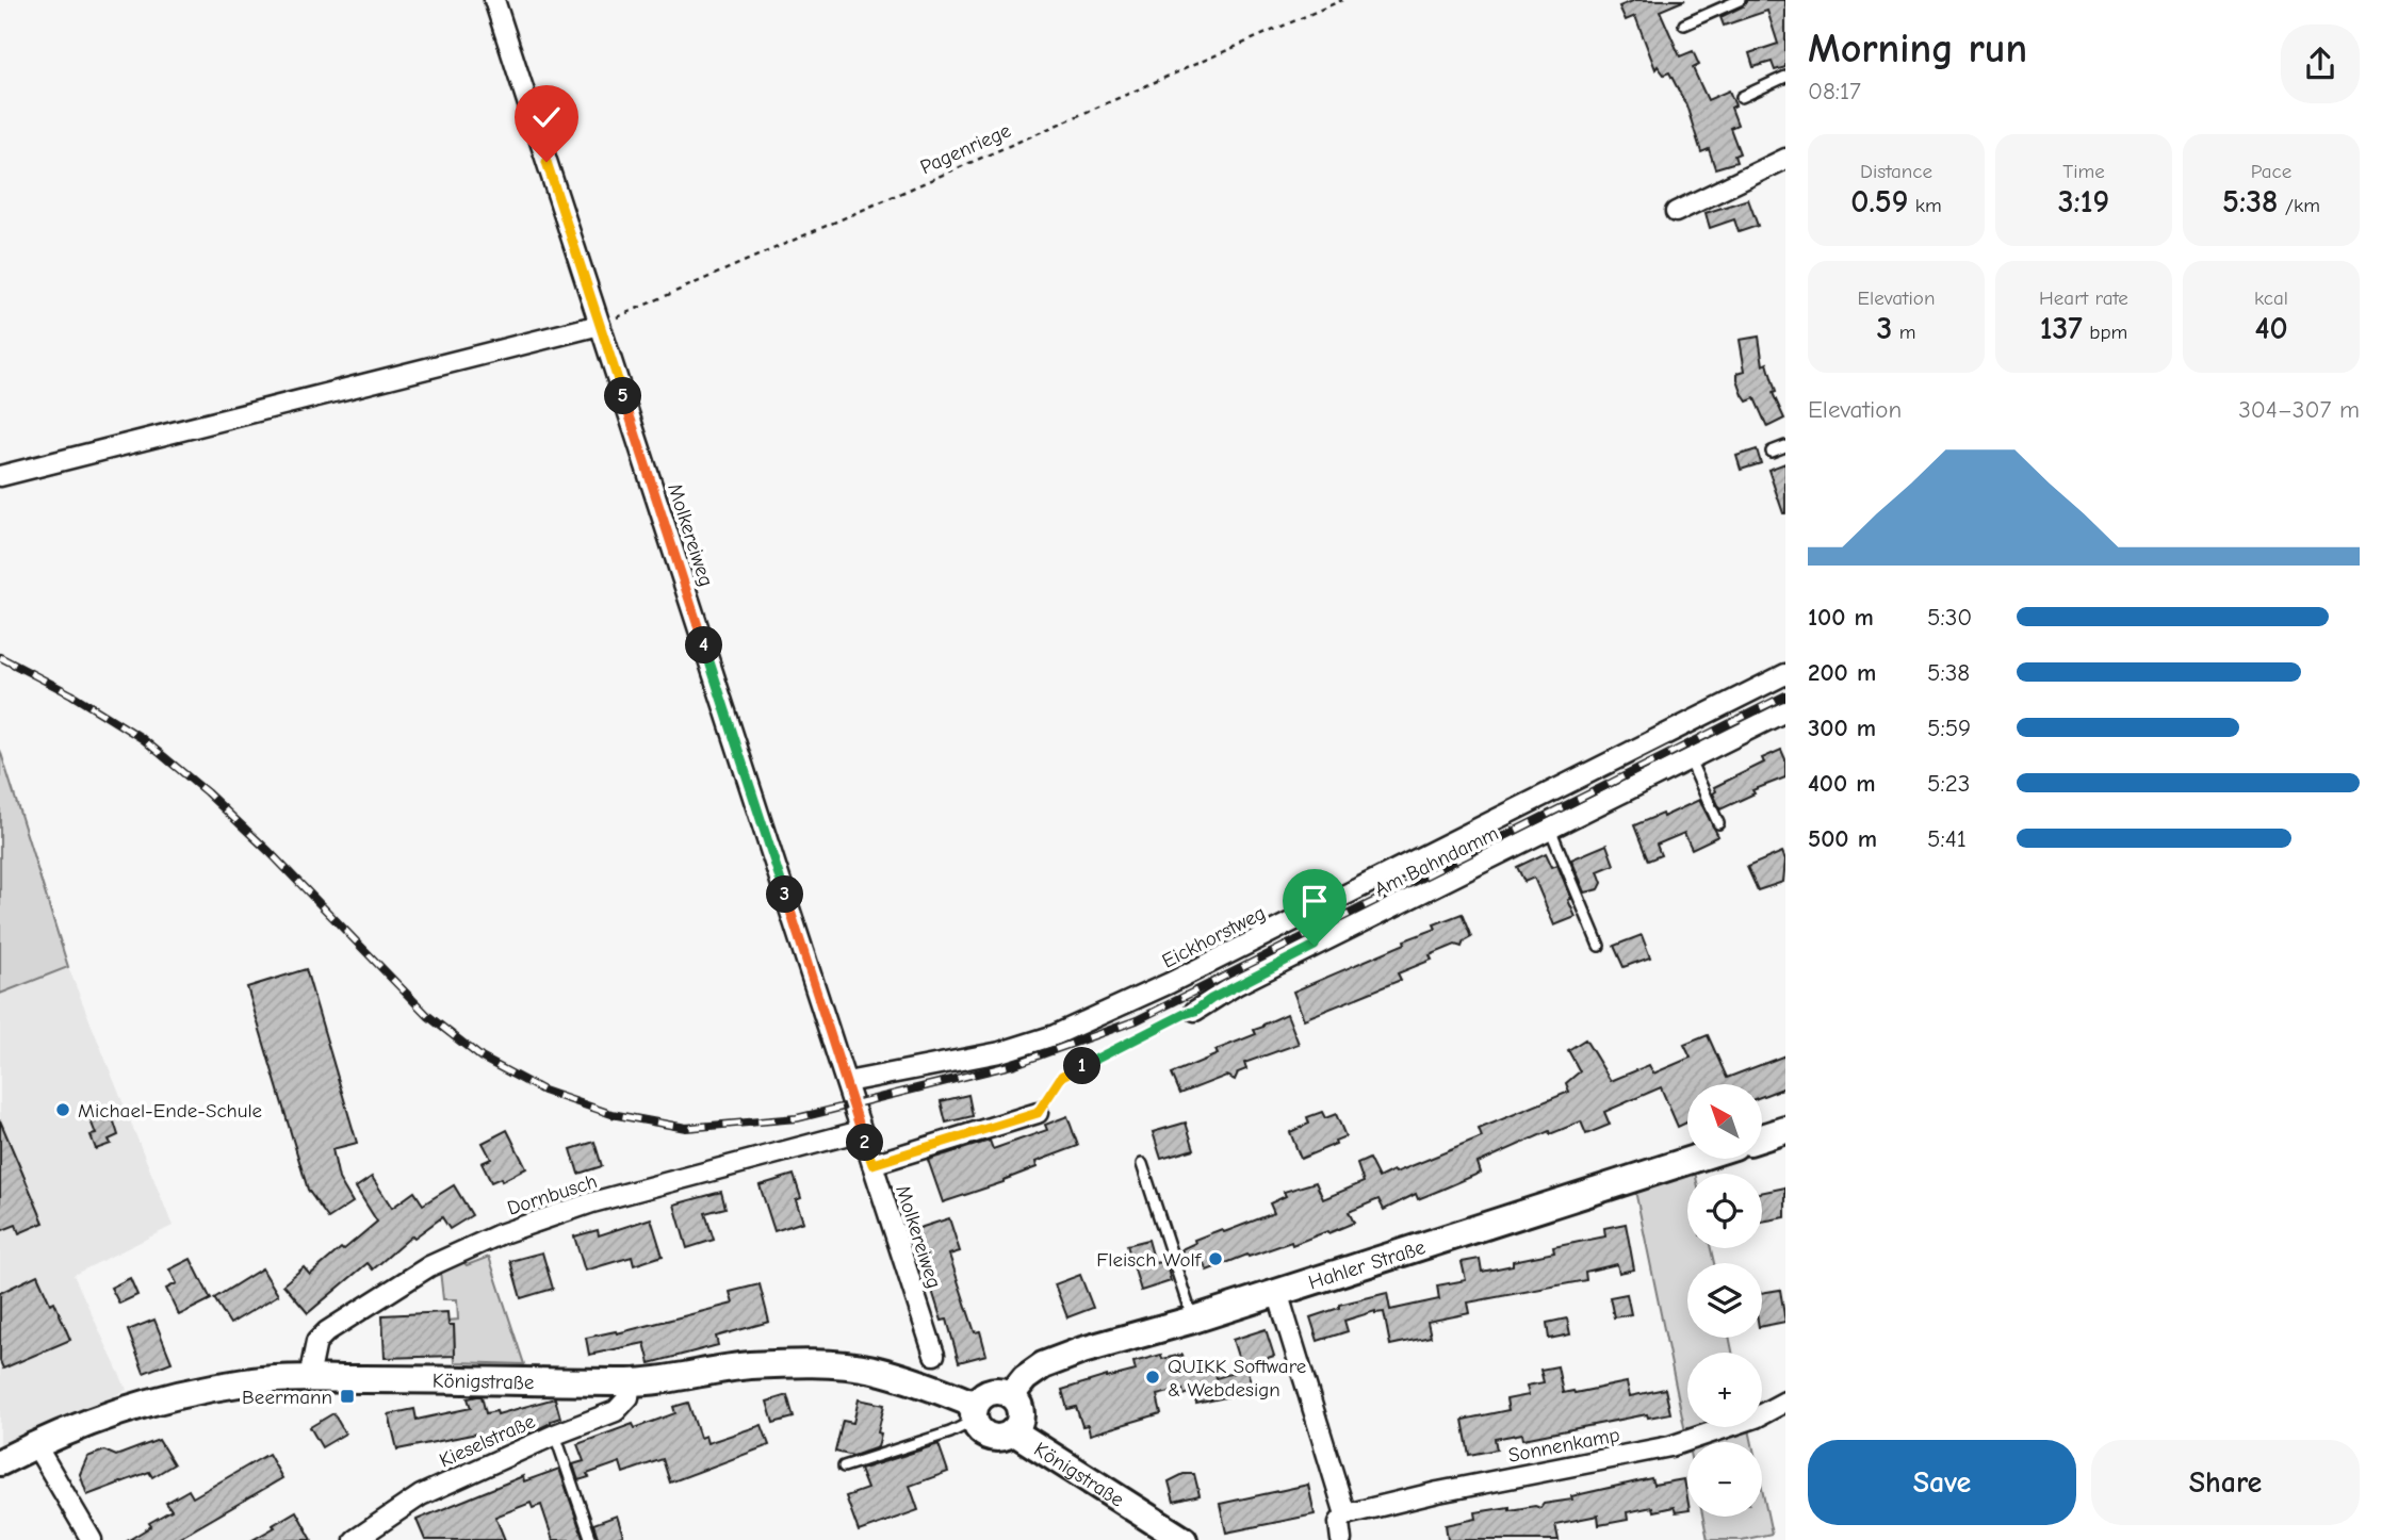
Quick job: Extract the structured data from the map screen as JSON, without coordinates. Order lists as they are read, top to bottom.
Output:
{
  "streets": {
    "main road": ["Hahler Straße", "Königstraße"],
    "street": [
      "Molkereiweg",
      "Am Bahndamm",
      "Eickhorstweg",
      "Dornbusch",
      "Kieselstraße",
      "Sonnenkamp"
    ],
    "path": ["Pagenriege"]
  },
  "crossings": [
    ["Pagenriege", "Molkereiweg"],
    ["Molkereiweg", "Eickhorstweg"],
    ["Molkereiweg", "Dornbusch"],
    ["Dornbusch", "Königstraße"],
    ["Hahler Straße", "Königstraße"],
    ["Königstraße", "Kieselstraße"]
  ],
  "places": {
    "other": ["Michael-Ende-Schule", "Fleisch Wolf", "QUIKK Software & Webdesign"],
    "transit": ["Beermann"]
  },
  "north": "top left",
  "page": {
    "heading": ["Morning run", "08:17"],
    "stats": [
      ["Distance", "0.59 km"],
      ["Time", "3:19"],
      ["Pace", "5:38 /km"],
      ["Elevation", "3 m"],
      ["Heart rate", "137 bpm"],
      ["kcal", "40"]
    ],
    "pins": [
      "5",
      "4",
      "3",
      "1",
      "2"
    ],
    "chart": ["Elevation", "304–307 m"],
    "list": [
      {
        "name": "100 m",
        "note": "5:30"
      },
      {
        "name": "200 m",
        "note": "5:38"
      },
      {
        "name": "300 m",
        "note": "5:59"
      },
      {
        "name": "400 m",
        "note": "5:23"
      },
      {
        "name": "500 m",
        "note": "5:41"
      }
    ],
    "map_buttons": ["+", "−"],
    "buttons": ["Save", "Share"]
  }
}
